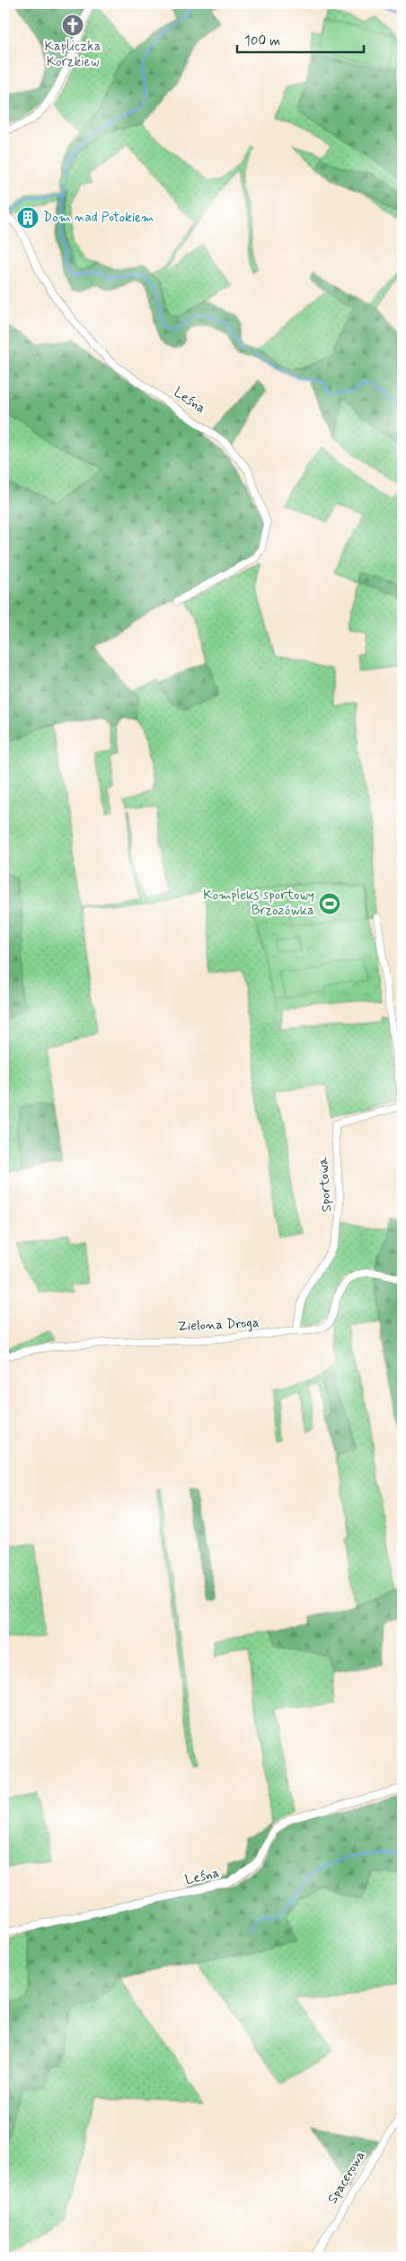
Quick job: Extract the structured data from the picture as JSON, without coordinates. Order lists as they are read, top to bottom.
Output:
{
  "streets": {
    "street": [
      "Leśna",
      "Sportowa",
      "Zielona Droga",
      "Spacerowa"
    ]
  },
  "crossings": [
    ["Sportowa", "Zielona Droga"]
  ],
  "places": {
    "church": ["Kapliczka Korzkiew"],
    "building": ["Dom nad Potokiem"],
    "sports": ["Kompleks sportowy Brzozówka"]
  },
  "scale_bar": "100 m"
}
